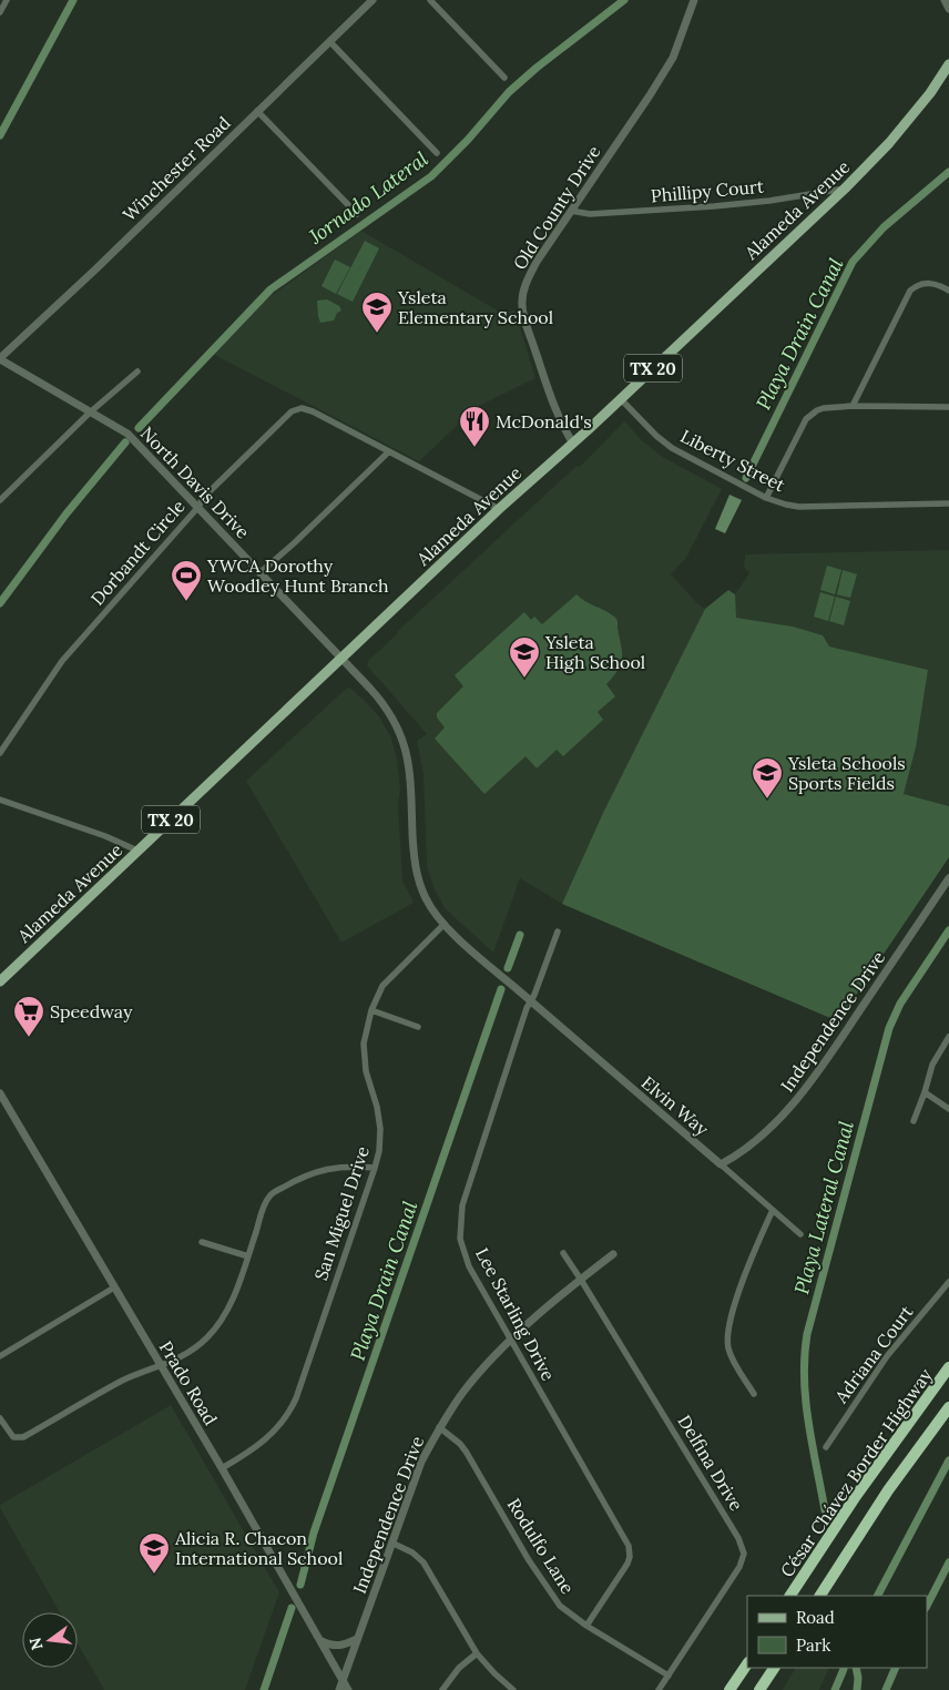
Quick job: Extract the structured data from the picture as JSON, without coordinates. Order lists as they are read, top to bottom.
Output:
{
  "streets": {
    "highway": ["César Chávez Border Highway"],
    "main road": ["Alameda Avenue", "TX 20"],
    "street": [
      "Winchester Road",
      "Phillipy Court",
      "Old County Drive",
      "Liberty Street",
      "North Davis Drive",
      "Dorbandt Circle",
      "Independence Drive",
      "Elvin Way",
      "San Miguel Drive",
      "Lee Starling Drive",
      "Adriana Court",
      "Prado Road",
      "Delfina Drive",
      "Rodulfo Lane"
    ]
  },
  "crossings": [
    ["Winchester Road", "North Davis Drive"],
    ["Phillipy Court", "Old County Drive"],
    ["Phillipy Court", "Alameda Avenue"],
    ["Old County Drive", "Alameda Avenue"],
    ["Alameda Avenue", "Liberty Street"],
    ["Alameda Avenue", "North Davis Drive"],
    ["Alameda Avenue", "Dorbandt Circle"],
    ["North Davis Drive", "Dorbandt Circle"],
    ["North Davis Drive", "Elvin Way"],
    ["North Davis Drive", "San Miguel Drive"],
    ["Independence Drive", "Elvin Way"],
    ["Independence Drive", "Lee Starling Drive"],
    ["Independence Drive", "Prado Road"],
    ["Independence Drive", "Delfina Drive"],
    ["Independence Drive", "Rodulfo Lane"],
    ["Elvin Way", "San Miguel Drive"],
    ["Elvin Way", "Lee Starling Drive"],
    ["San Miguel Drive", "Prado Road"],
    ["Lee Starling Drive", "Rodulfo Lane"],
    ["Delfina Drive", "Rodulfo Lane"]
  ],
  "water": ["Jornado Lateral", "Playa Drain Canal", "Playa Lateral Canal"],
  "places": {
    "school or university": [
      "Ysleta Elementary School",
      "Ysleta High School",
      "Ysleta Schools Sports Fields",
      "Alicia R. Chacon International School"
    ],
    "restaurant": ["McDonald's"],
    "sports": ["YWCA Dorothy Woodley Hunt Branch"],
    "supermarket": ["Speedway"]
  },
  "legend": ["Road", "Park"],
  "north": "left"
}
